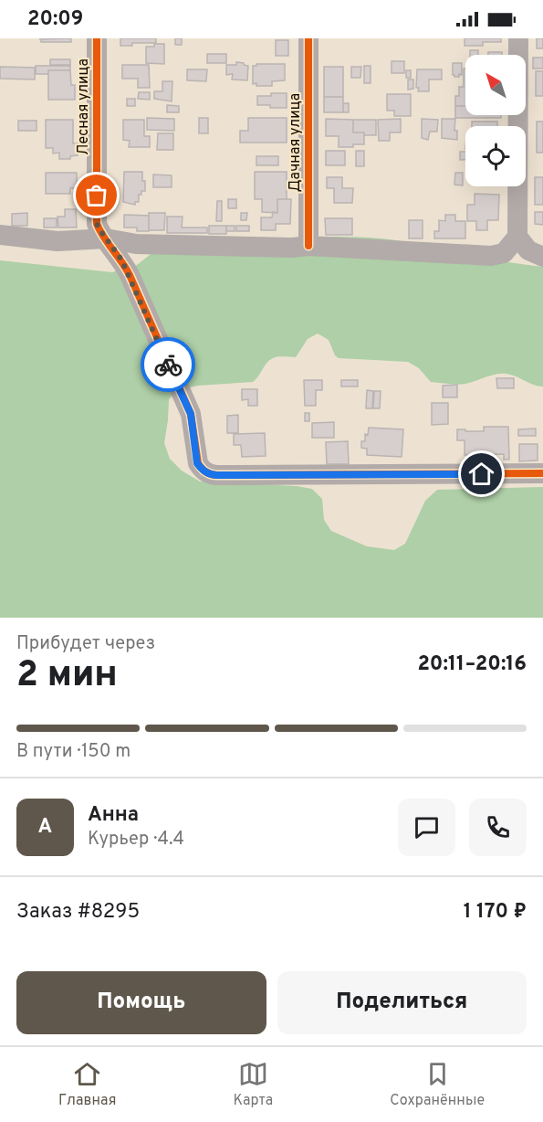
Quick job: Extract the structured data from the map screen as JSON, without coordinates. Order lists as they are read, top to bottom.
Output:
{
  "streets": {
    "street": ["Лесная улица", "Дачная улица"]
  },
  "north": "top left",
  "page": {
    "status": "20:09",
    "heading": ["2 мин", "Прибудет через", "20:11–20:16"],
    "panel": [
      "Анна",
      "Курьер · 4.4",
      "Заказ #8295",
      "1 170 ₽"
    ],
    "bar": "В пути · 150 m",
    "round": "А",
    "buttons": ["Помощь", "Поделиться"],
    "tabs": ["Главная", "Карта", "Сохранённые"]
  }
}
